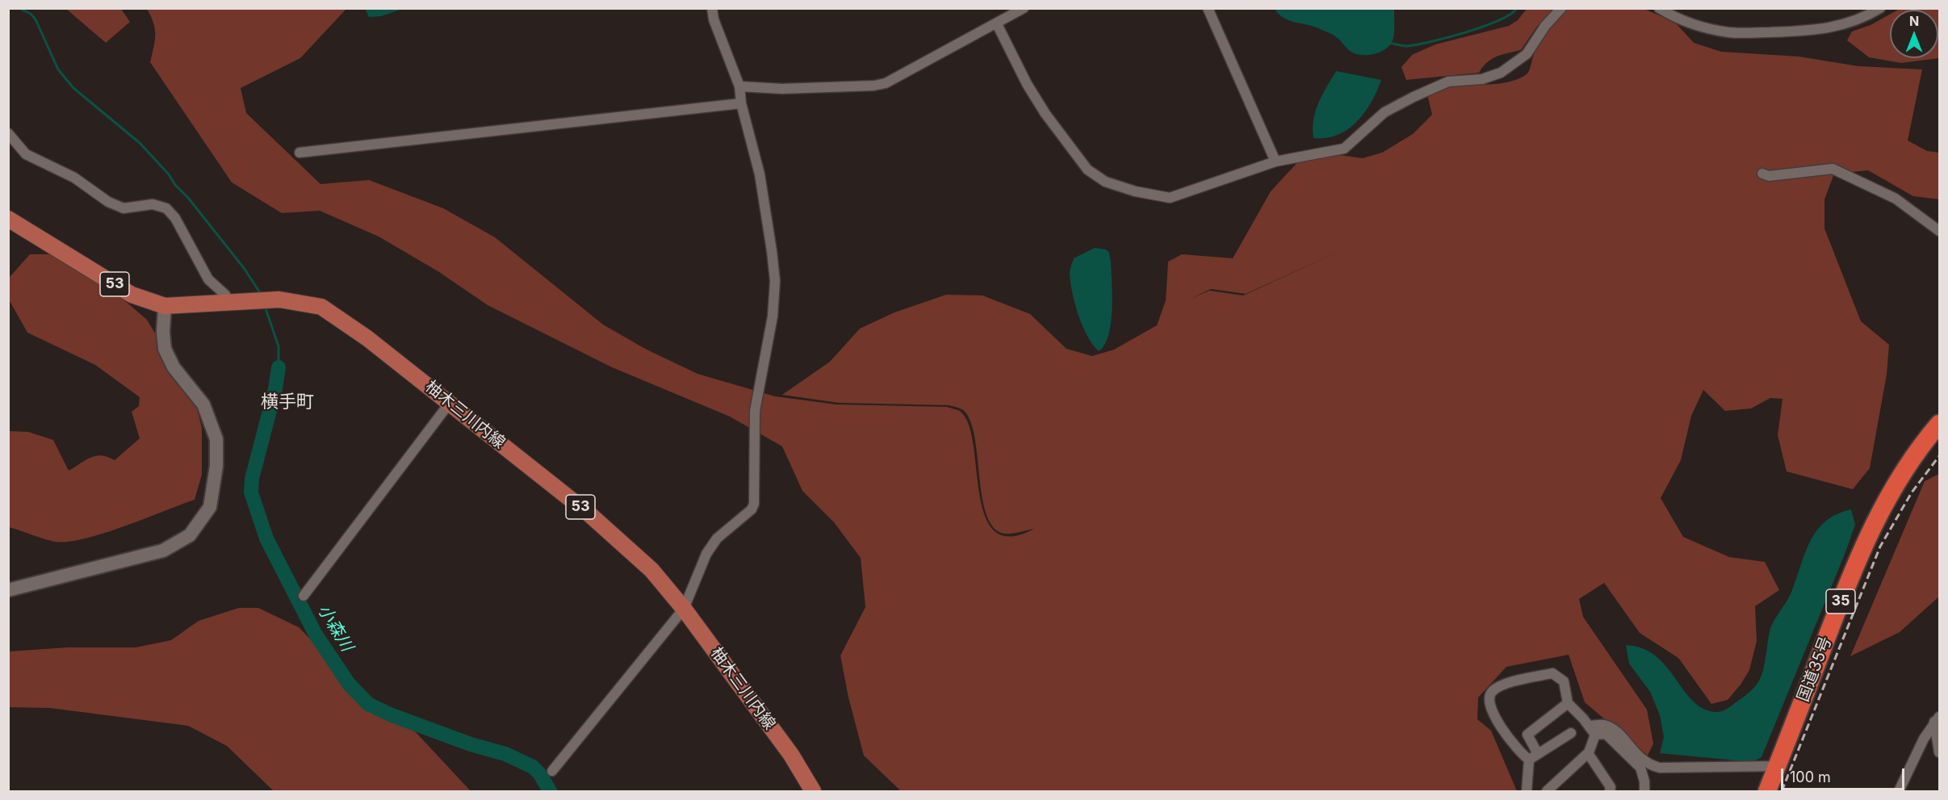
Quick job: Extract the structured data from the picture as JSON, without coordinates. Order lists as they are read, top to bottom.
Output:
{
  "streets": {
    "highway": ["35", "国道35号"],
    "main road": ["53", "柚木三川内線"]
  },
  "districts": ["横手町"],
  "water": ["小森川"],
  "scale_bar": "100 m",
  "north": "top"
}
